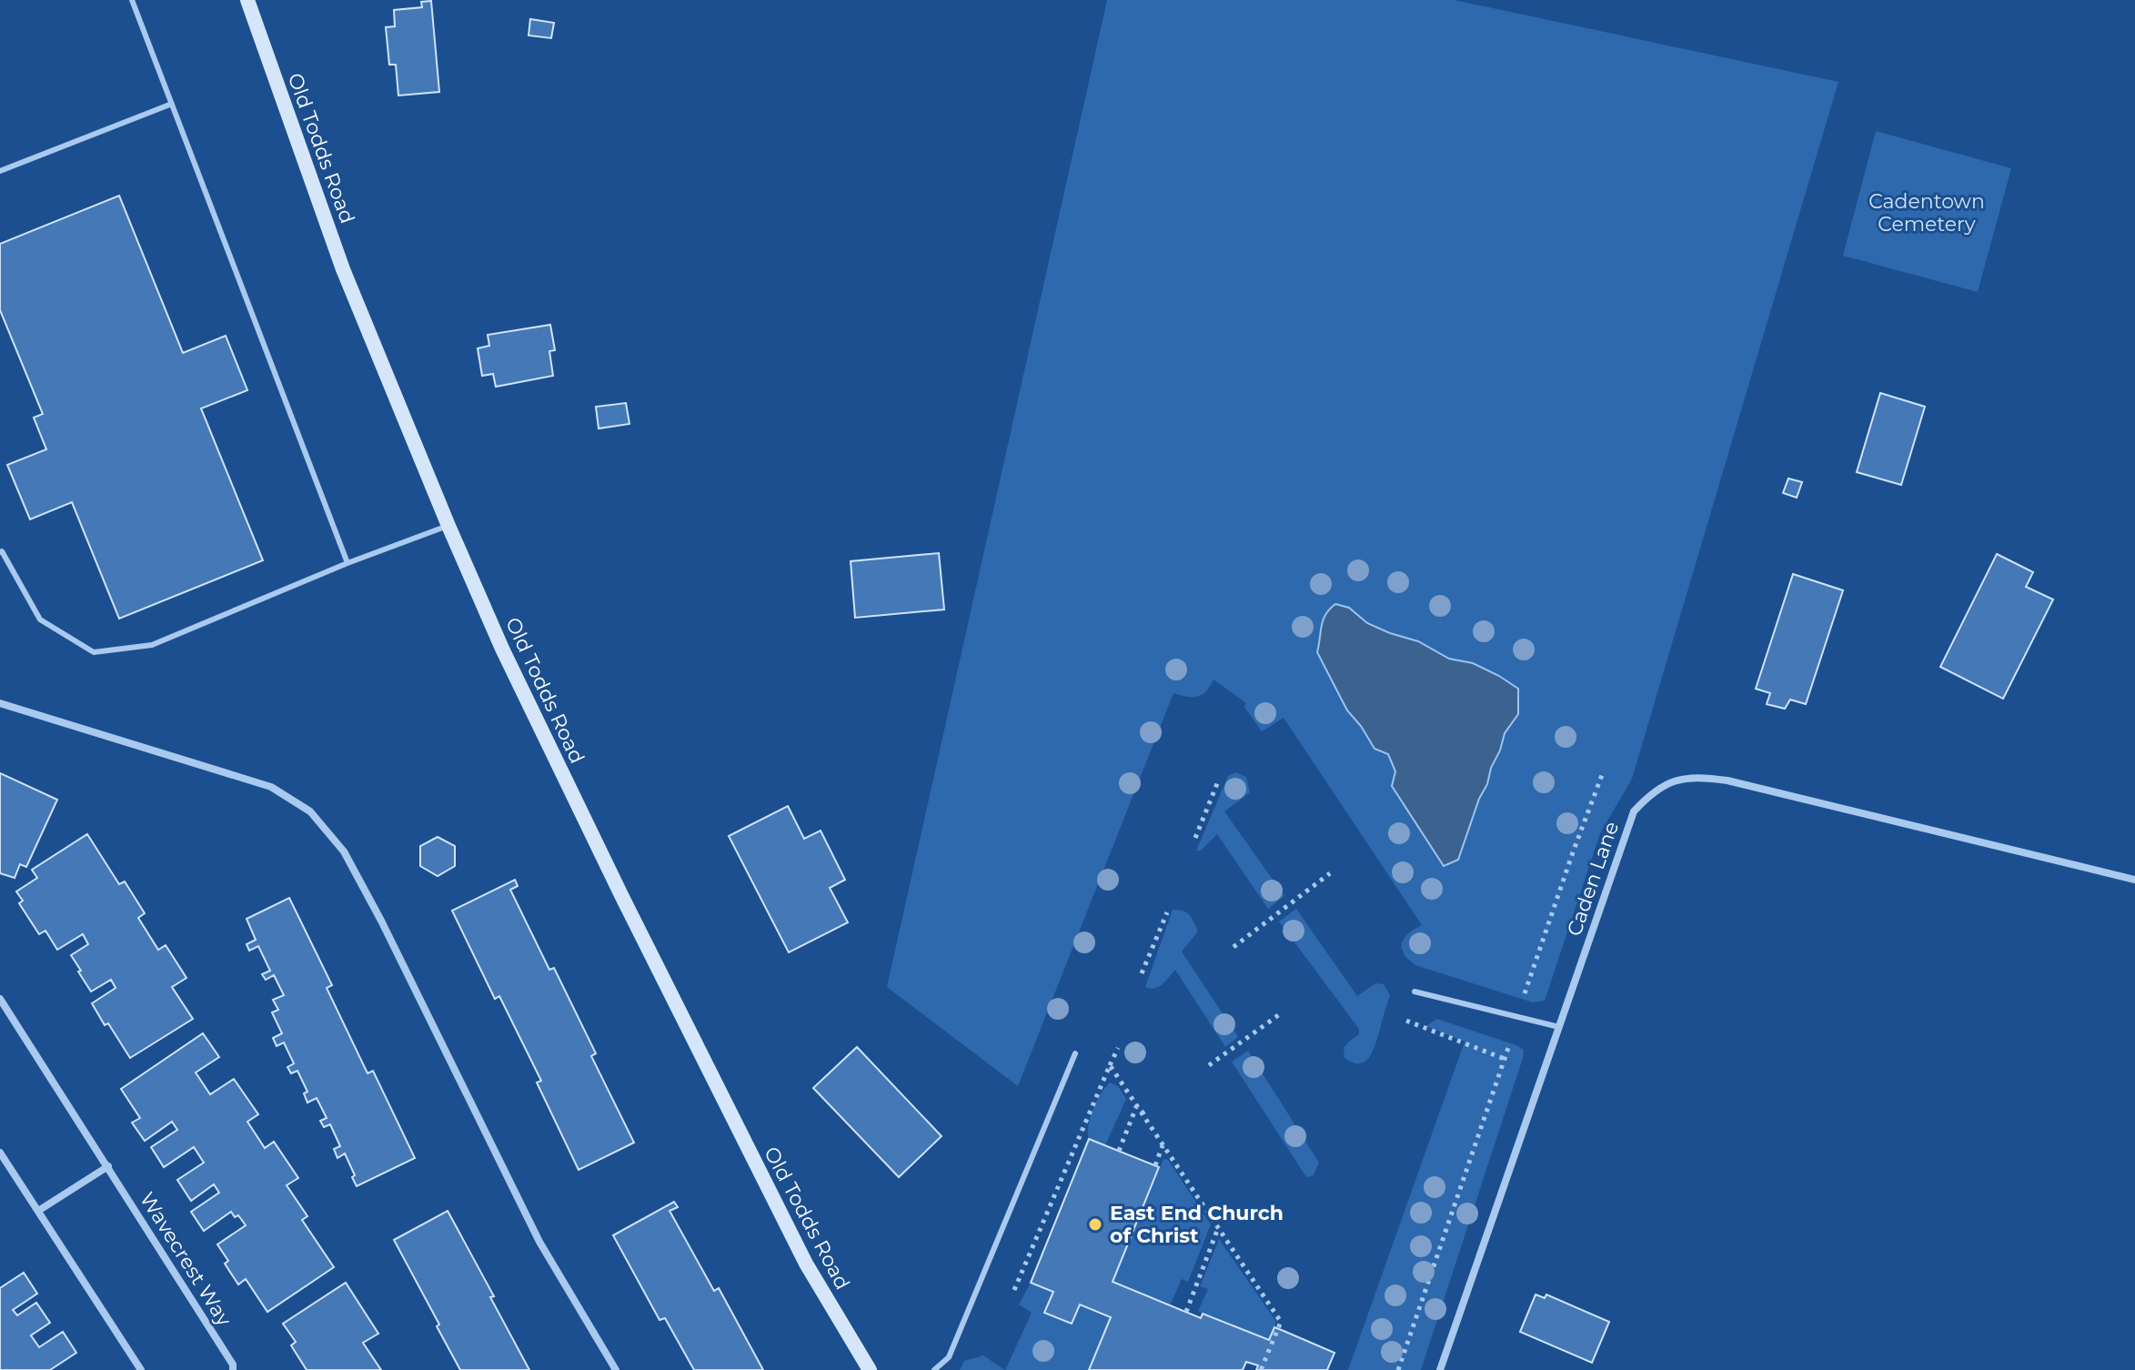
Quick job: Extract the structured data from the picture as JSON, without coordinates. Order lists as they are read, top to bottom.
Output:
{
  "streets": {
    "main road": ["Old Todds Road"],
    "street": ["Caden Lane", "Wavecrest Way"]
  },
  "parks": ["Cadentown Cemetery"],
  "places": ["East End Church of Christ"]
}
